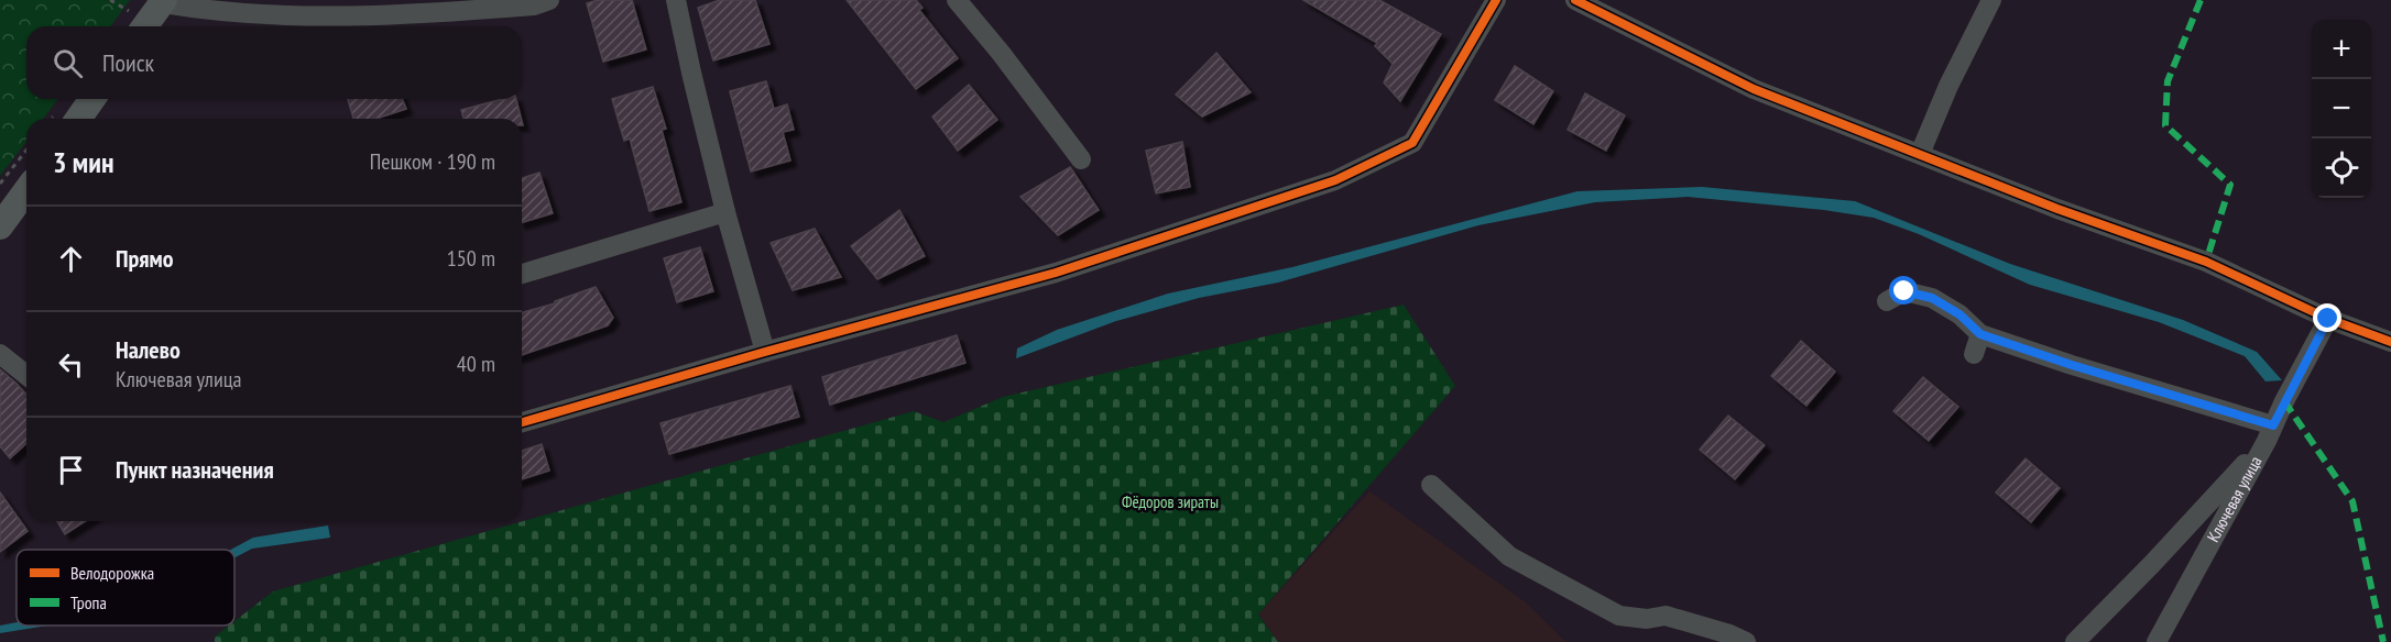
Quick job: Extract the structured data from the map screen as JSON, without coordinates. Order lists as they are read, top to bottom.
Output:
{
  "streets": {
    "street": ["Ключевая улица"]
  },
  "parks": ["Фёдоров зираты"],
  "legend": ["Велодорожка", "Тропа"],
  "page": {
    "map_buttons": ["+", "−"],
    "search": "Поиск",
    "heading": ["3 мин", "Пешком · 190 m"],
    "list": [
      ["Прямо", "150 m"],
      ["Налево", "Ключевая улица", "40 m"],
      "Пункт назначения"
    ]
  }
}
